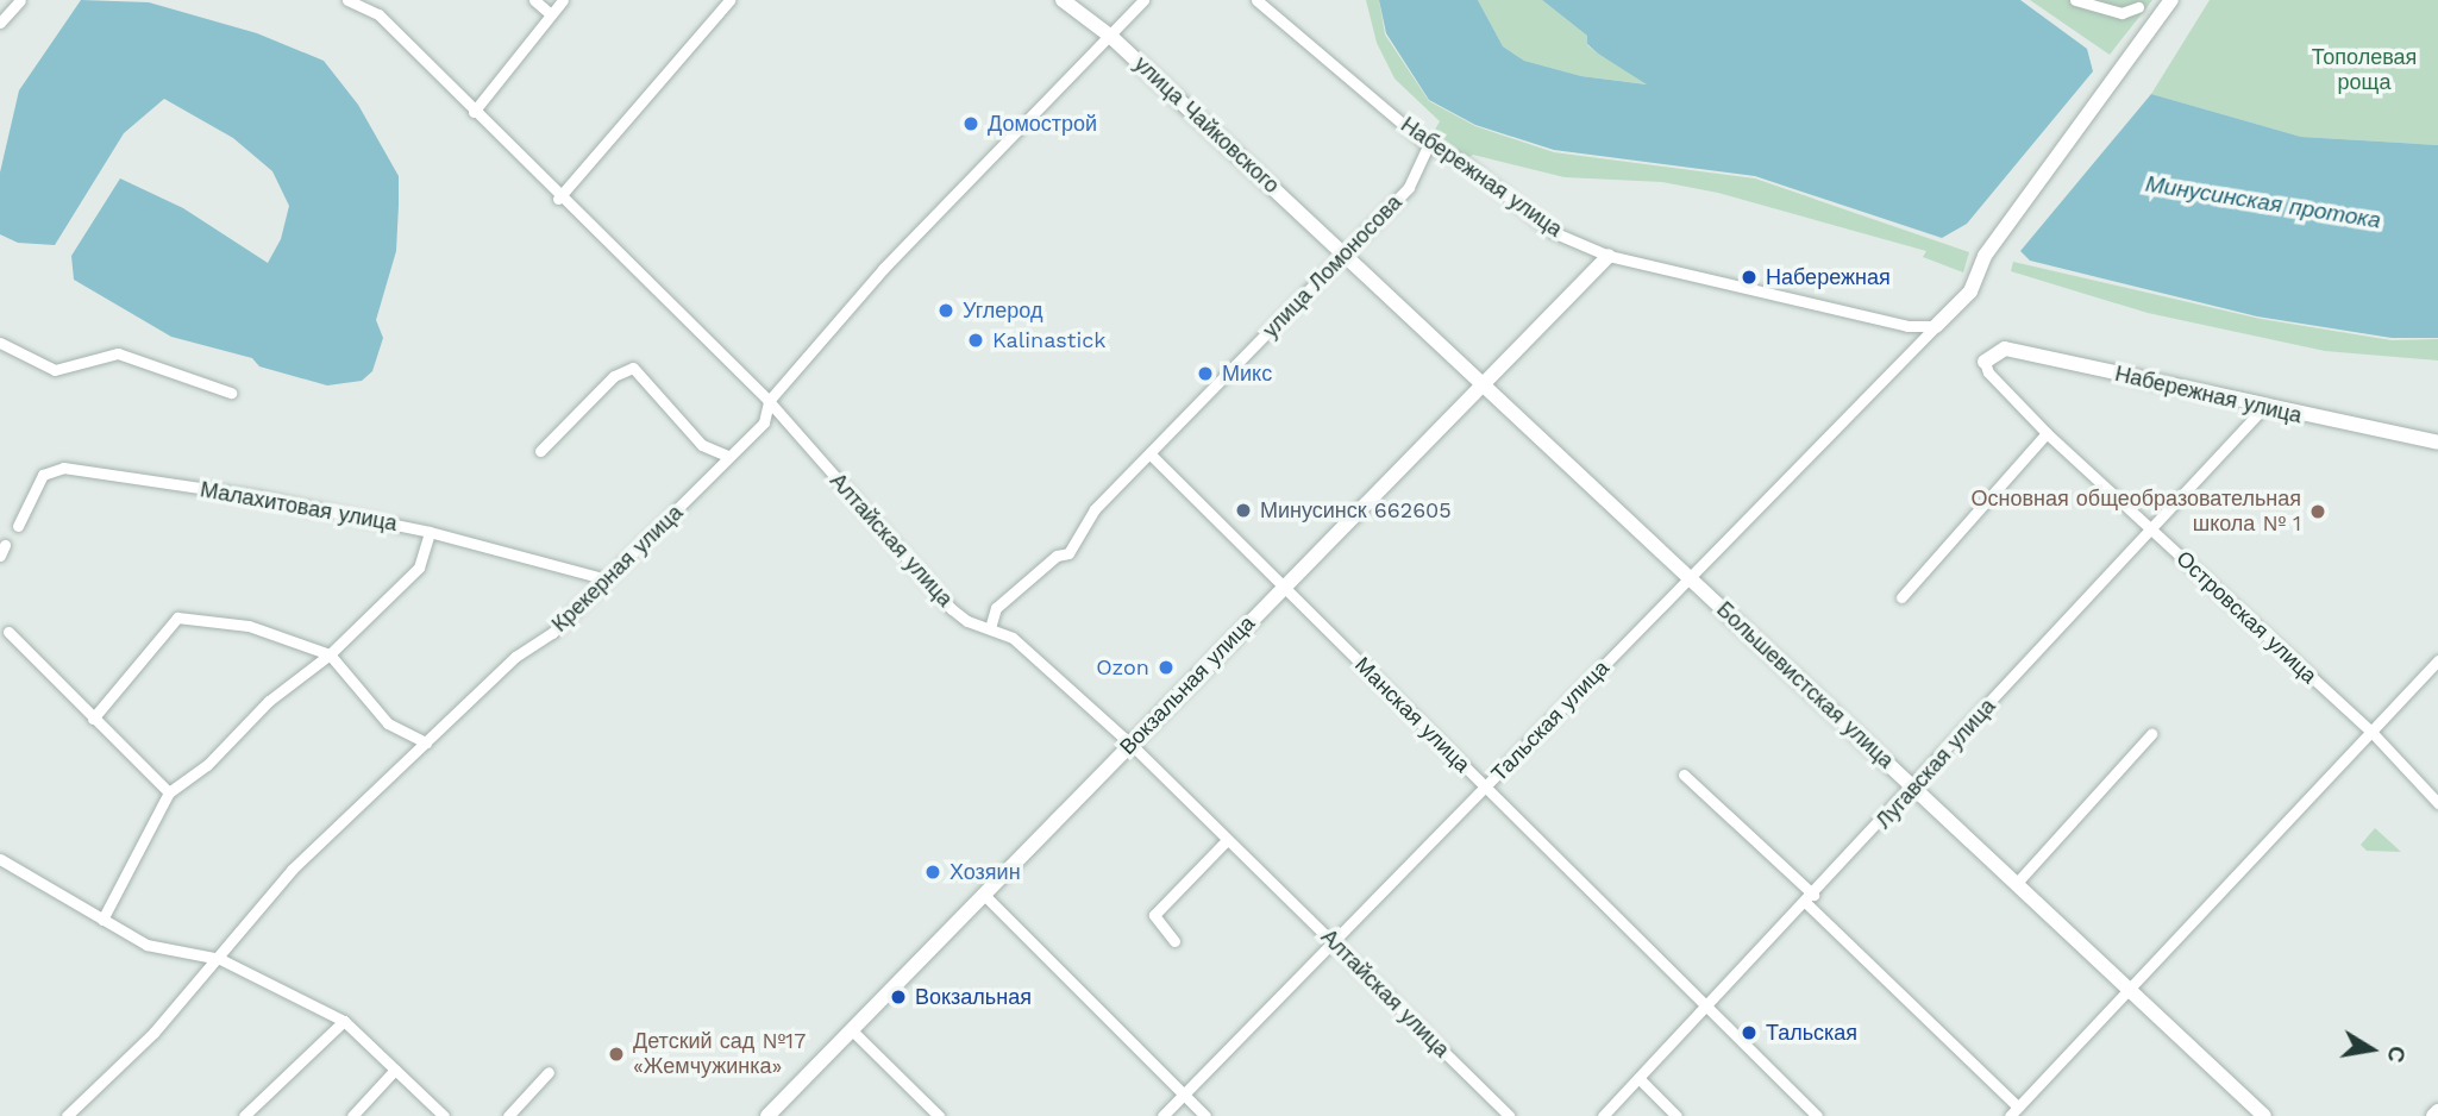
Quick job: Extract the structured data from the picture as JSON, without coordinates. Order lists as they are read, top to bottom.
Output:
{
  "streets": {
    "street": [
      "улица Чайковского",
      "Набережная улица",
      "улица Ломоносова",
      "Малахитовая улица",
      "Алтайская улица",
      "Крекерная улица",
      "Островская улица",
      "Вокзальная улица",
      "Большевистская улица",
      "Манская улица",
      "Тальская улица",
      "Лугавская улица"
    ]
  },
  "crossings": [
    ["улица Чайковского", "улица Ломоносова"],
    ["улица Чайковского", "Крекерная улица"],
    ["улица Чайковского", "Большевистская улица"],
    ["Набережная улица", "улица Ломоносова"],
    ["Набережная улица", "Островская улица"],
    ["Набережная улица", "Вокзальная улица"],
    ["Набережная улица", "Тальская улица"],
    ["Набережная улица", "Лугавская улица"],
    ["улица Ломоносова", "Алтайская улица"],
    ["улица Ломоносова", "Большевистская улица"],
    ["улица Ломоносова", "Манская улица"],
    ["Малахитовая улица", "Крекерная улица"],
    ["Алтайская улица", "Крекерная улица"],
    ["Алтайская улица", "Вокзальная улица"],
    ["Алтайская улица", "Тальская улица"],
    ["Островская улица", "Лугавская улица"],
    ["Вокзальная улица", "Большевистская улица"],
    ["Вокзальная улица", "Манская улица"],
    ["Большевистская улица", "Тальская улица"],
    ["Большевистская улица", "Лугавская улица"],
    ["Манская улица", "Тальская улица"],
    ["Манская улица", "Лугавская улица"]
  ],
  "water": ["Минусинская протока"],
  "parks": ["Тополевая роща"],
  "places": [
    "Домострой",
    "Набережная",
    "Углерод",
    "Kalinastick",
    "Микс",
    "Минусинск 662605",
    "Основная общеобразовательная школа № 1",
    "Ozon",
    "Хозяин",
    "Вокзальная",
    "Тальская",
    "Детский сад №17 «Жемчужинка»"
  ],
  "north": "right"
}
